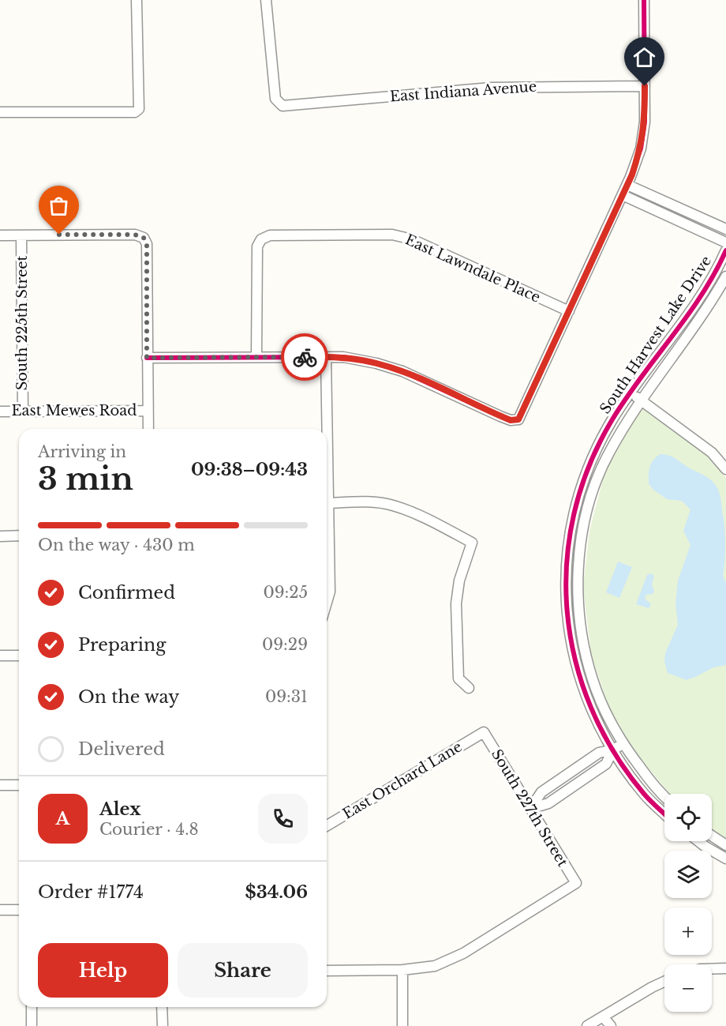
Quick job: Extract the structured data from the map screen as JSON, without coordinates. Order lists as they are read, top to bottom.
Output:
{
  "streets": {
    "street": [
      "East Indiana Avenue",
      "East Lawndale Place",
      "South 225th Street",
      "South Harvest Lake Drive",
      "East Mewes Road",
      "East Orchard Lane",
      "South 227th Street"
    ]
  },
  "crossings": [
    ["South 225th Street", "East Mewes Road"],
    ["East Orchard Lane", "South 227th Street"]
  ],
  "page": {
    "heading": ["3 min", "Arriving in", "09:38–09:43"],
    "panel": [
      "Alex",
      "Courier · 4.8",
      "Order #1774",
      "$34.06"
    ],
    "bar": "On the way · 430 m",
    "list": [
      ["Confirmed", "09:25"],
      ["Preparing", "09:29"],
      ["On the way", "09:31"],
      "Delivered"
    ],
    "map_buttons": ["+", "−"],
    "round": "A",
    "buttons": ["Help", "Share"]
  }
}
